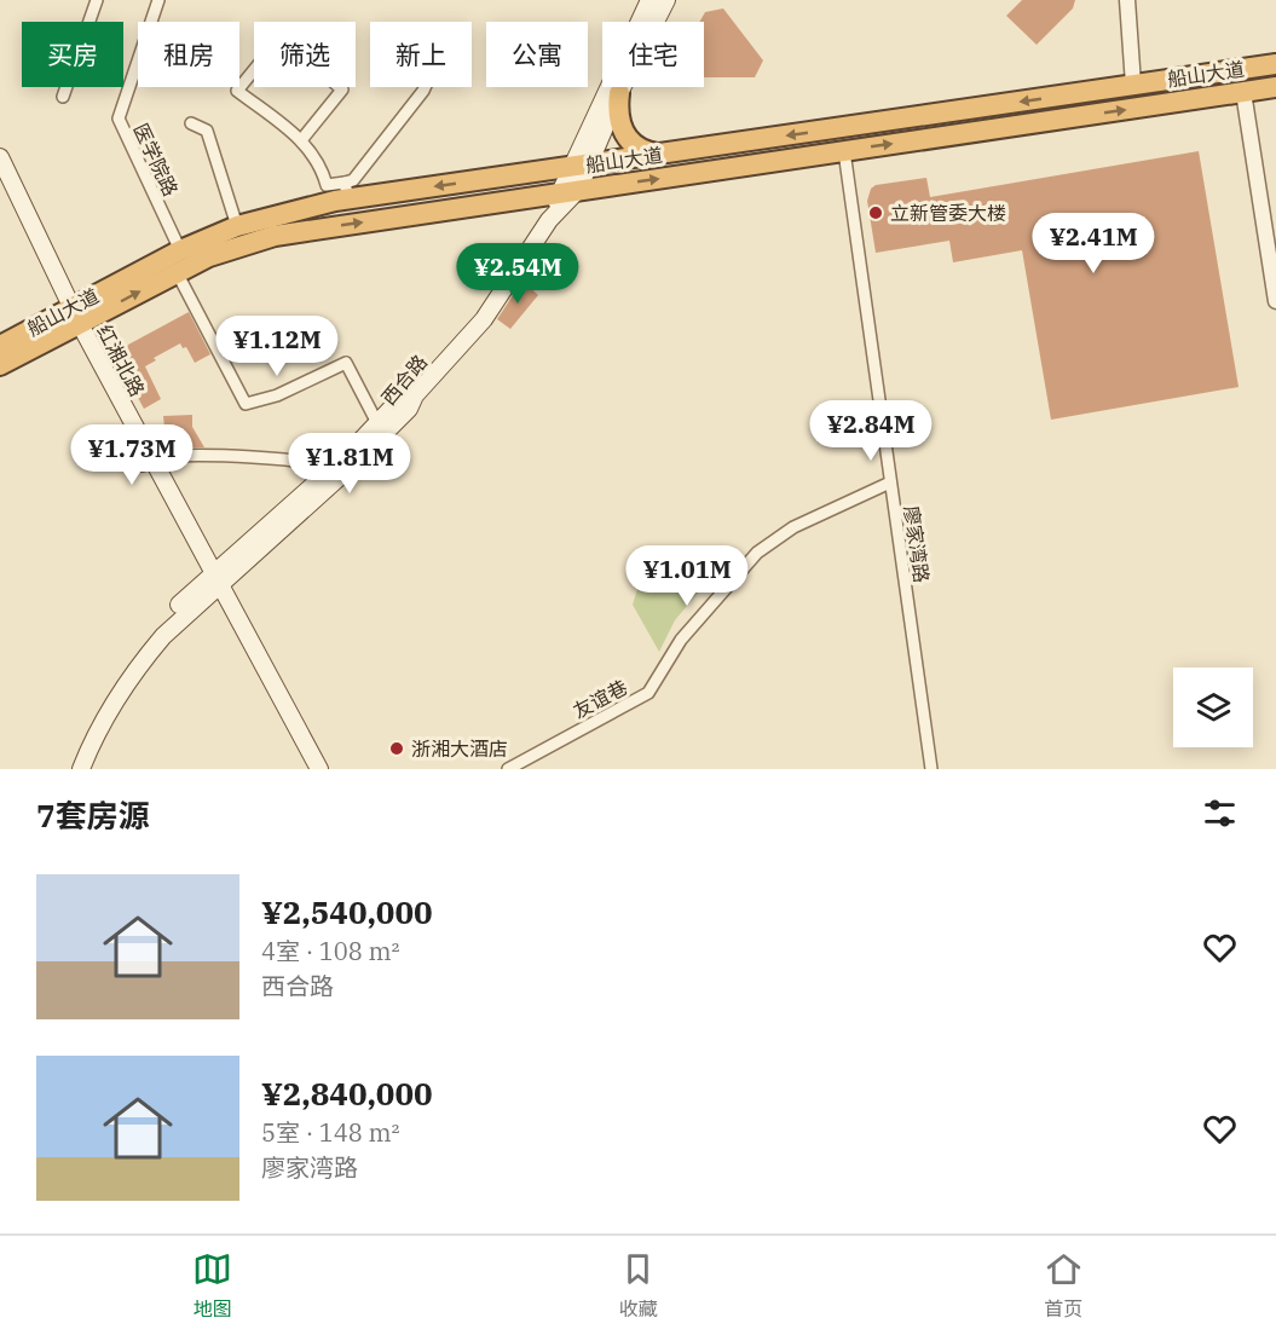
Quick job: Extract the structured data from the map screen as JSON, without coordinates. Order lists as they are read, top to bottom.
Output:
{
  "streets": {
    "highway": ["船山大道"],
    "main road": ["红湘北路", "西合路"],
    "street": ["医学院路", "廖家湾路", "友谊巷"]
  },
  "crossings": [
    ["船山大道", "医学院路"],
    ["船山大道", "红湘北路"],
    ["船山大道", "西合路"],
    ["船山大道", "廖家湾路"],
    ["红湘北路", "西合路"],
    ["廖家湾路", "友谊巷"]
  ],
  "places": ["立新管委大楼", "浙湘大酒店"],
  "page": {
    "chip": [
      "买房",
      "租房",
      "筛选",
      "新上",
      "公寓",
      "住宅"
    ],
    "price": [
      "¥2.41M",
      "¥2.54M",
      "¥1.12M",
      "¥2.84M",
      "¥1.73M",
      "¥1.81M",
      "¥1.01M"
    ],
    "heading": "7套房源",
    "list": [
      {
        "name": "¥2,540,000",
        "note": "4室 · 108 m² · 西合路"
      },
      {
        "name": "¥2,840,000",
        "note": "5室 · 148 m² · 廖家湾路"
      }
    ],
    "tabs": ["地图", "收藏", "首页"]
  }
}
